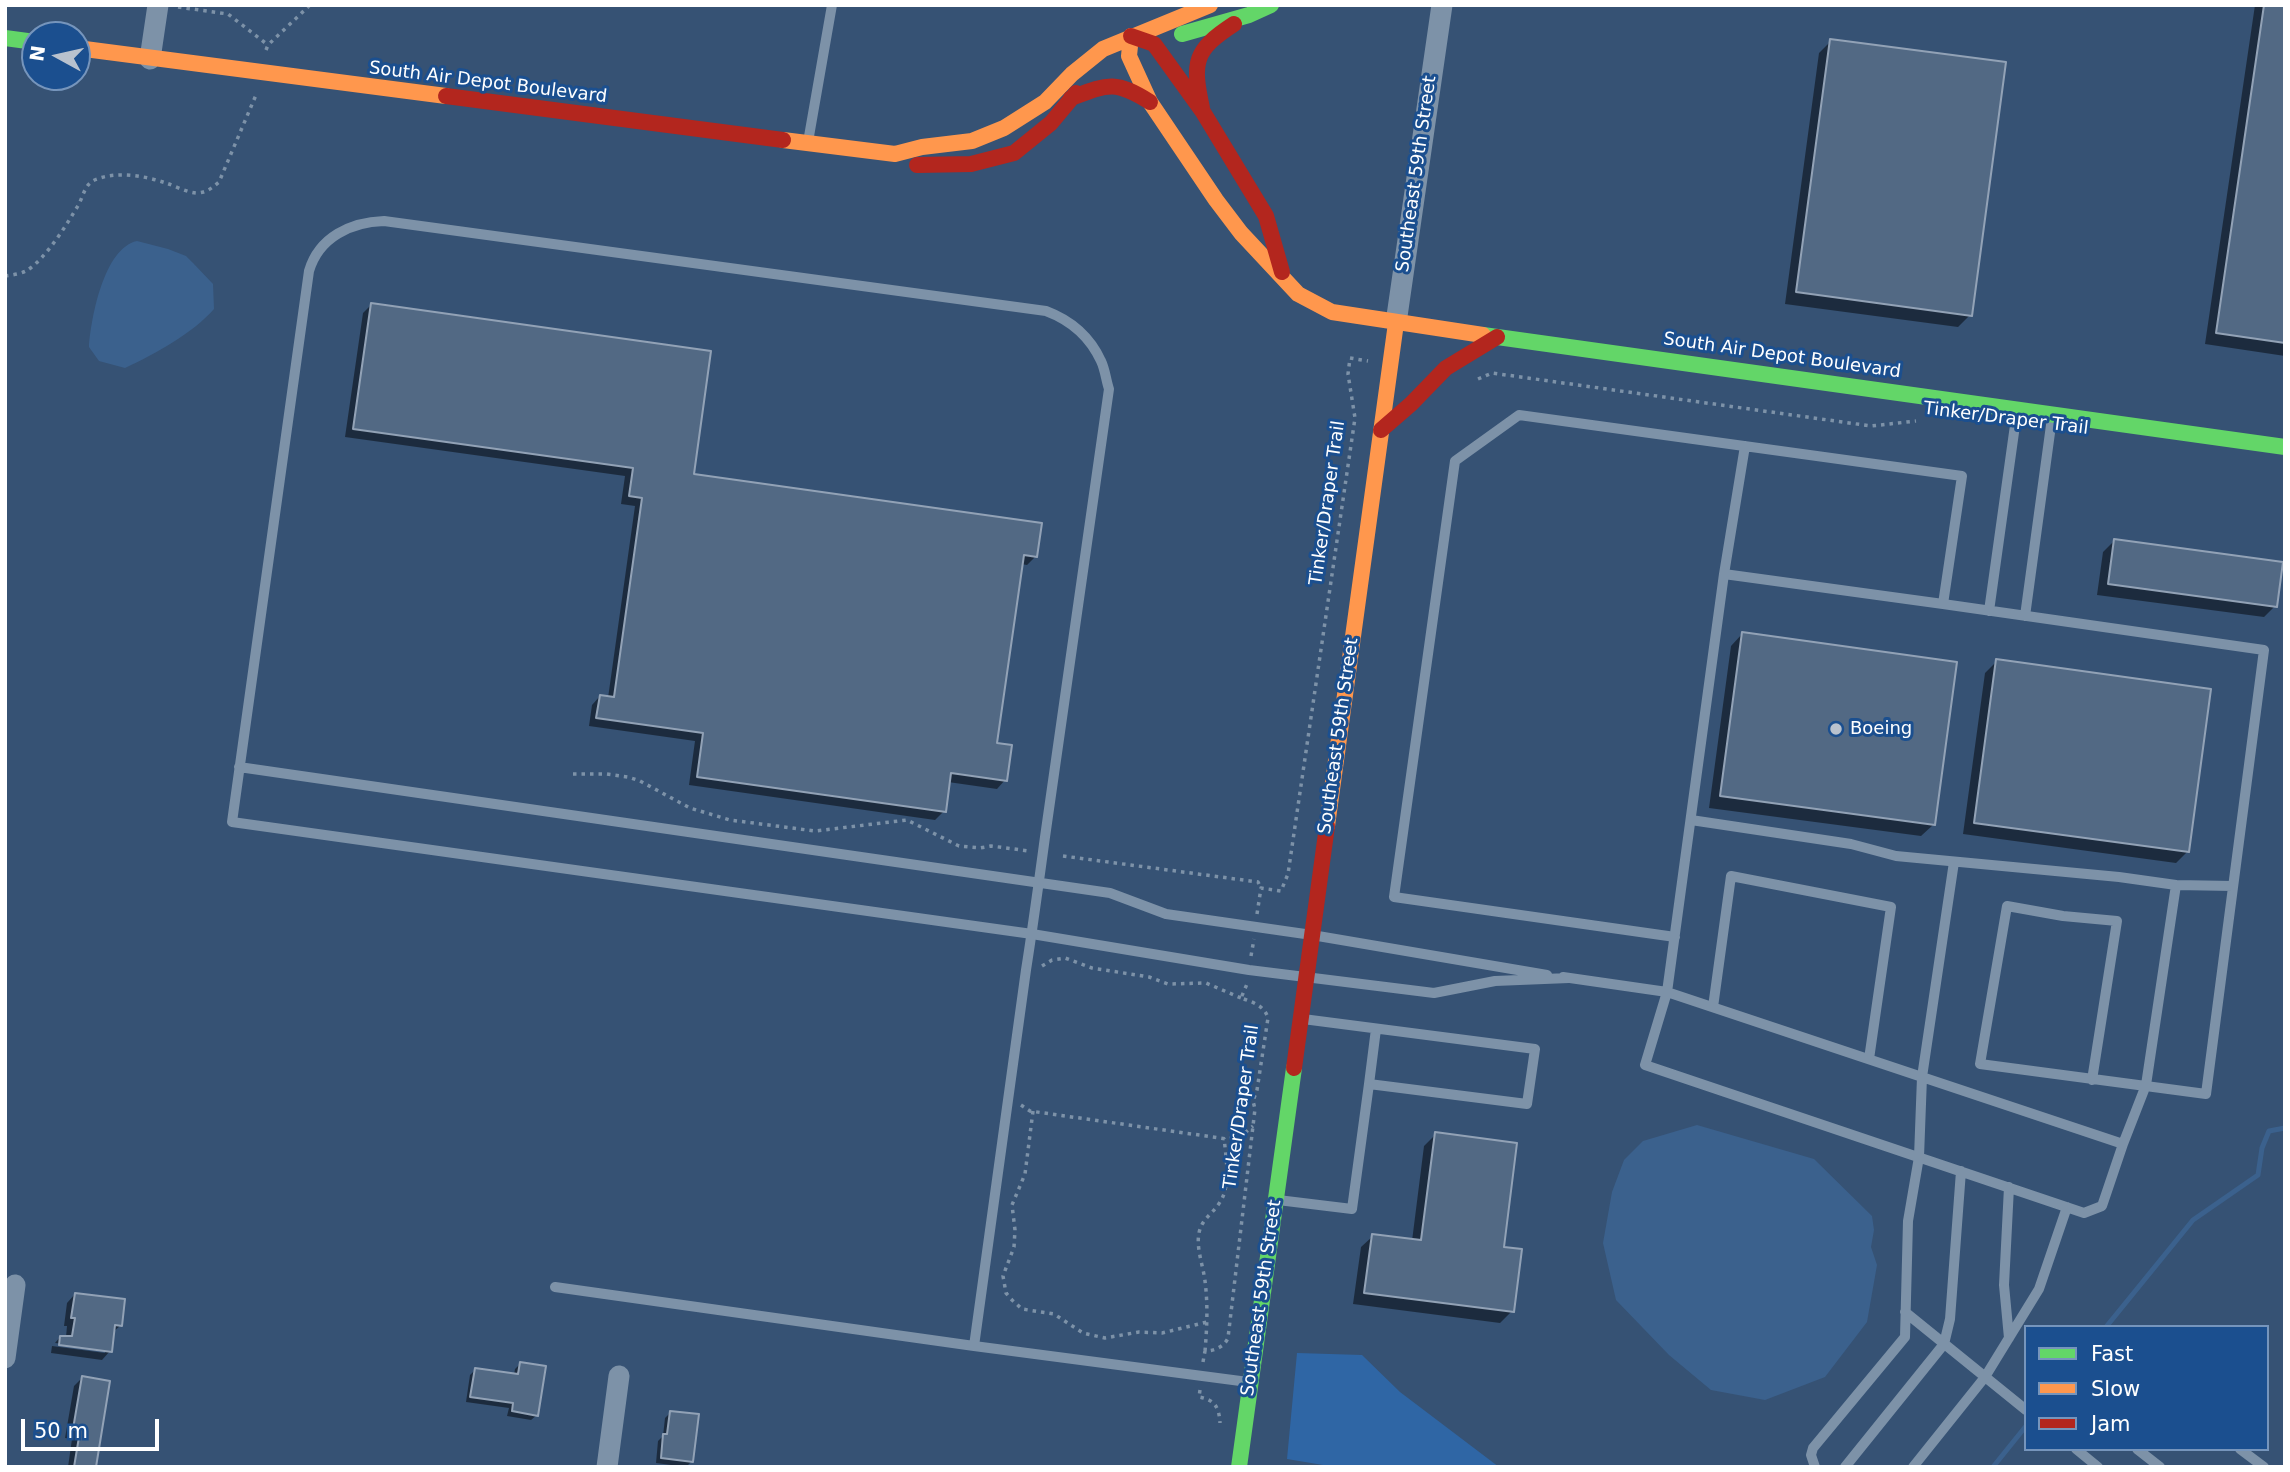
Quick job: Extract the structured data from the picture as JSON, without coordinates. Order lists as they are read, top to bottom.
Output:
{
  "streets": {
    "main road": ["South Air Depot Boulevard", "Southeast 59th Street"],
    "path": ["Tinker/Draper Trail"]
  },
  "crossings": [
    ["South Air Depot Boulevard", "Southeast 59th Street"],
    ["Southeast 59th Street", "Tinker/Draper Trail"]
  ],
  "places": ["Boeing"],
  "legend": ["Fast", "Slow", "Jam"],
  "scale_bar": "50 m",
  "north": "left"
}
